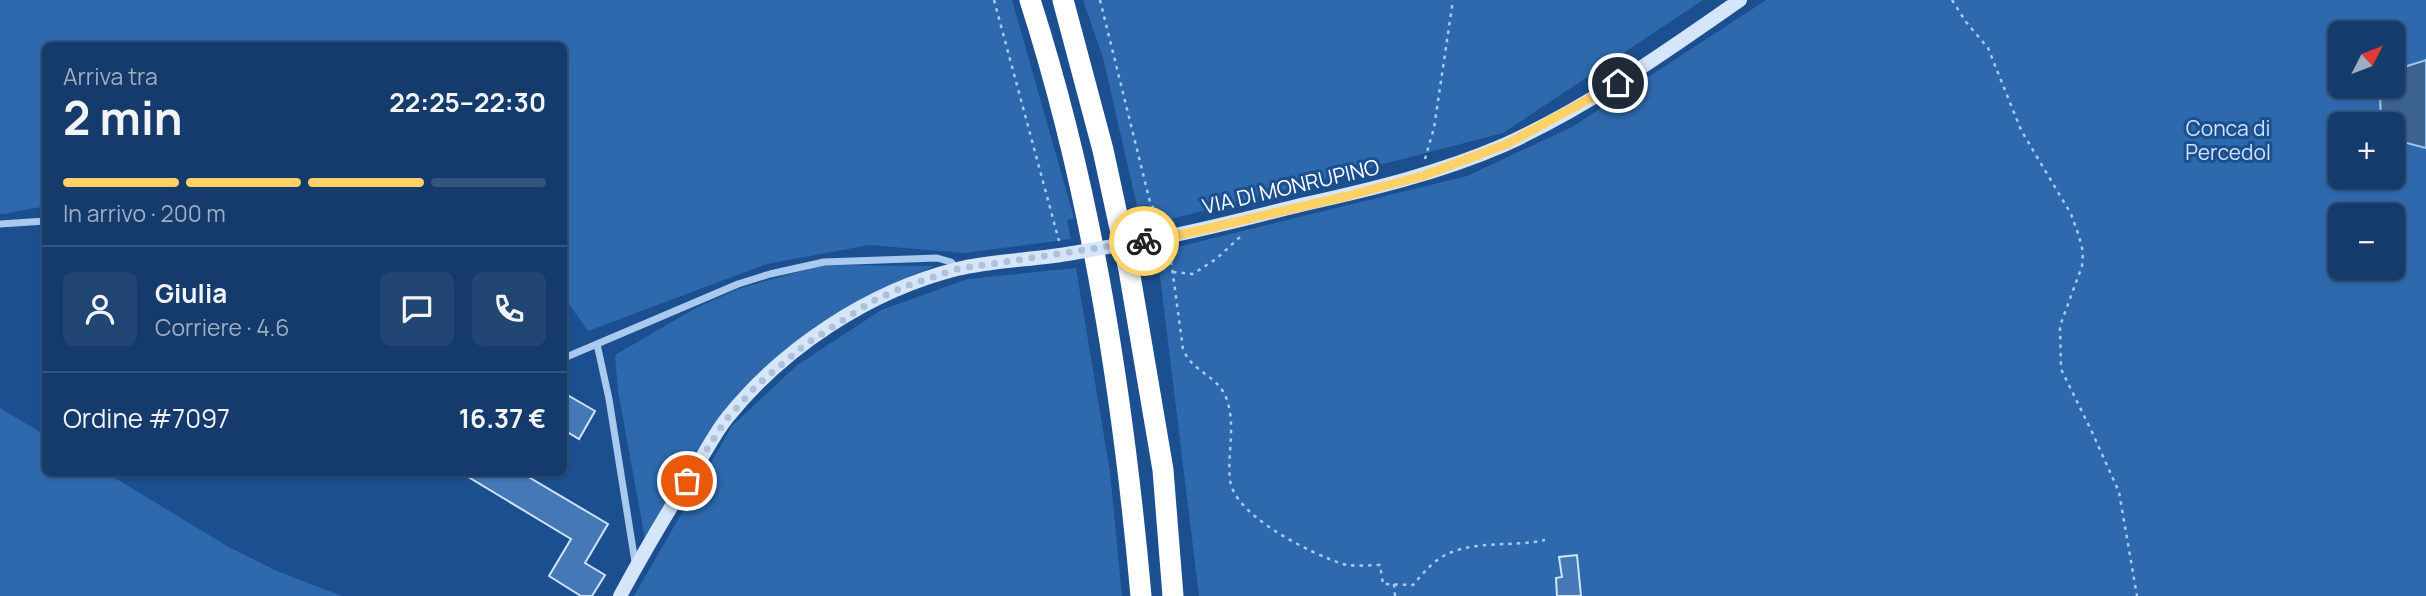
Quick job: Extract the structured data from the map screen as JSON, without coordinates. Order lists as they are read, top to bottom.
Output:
{
  "streets": {
    "main road": ["VIA DI MONRUPINO"]
  },
  "parks": ["Conca di Percedol"],
  "north": "top right",
  "page": {
    "map_buttons": ["+", "−"],
    "heading": ["2 min", "Arriva tra", "22:25–22:30"],
    "panel": [
      "Giulia",
      "Corriere · 4.6",
      "Ordine #7097",
      "16.37 €"
    ],
    "bar": "In arrivo · 200 m"
  }
}
